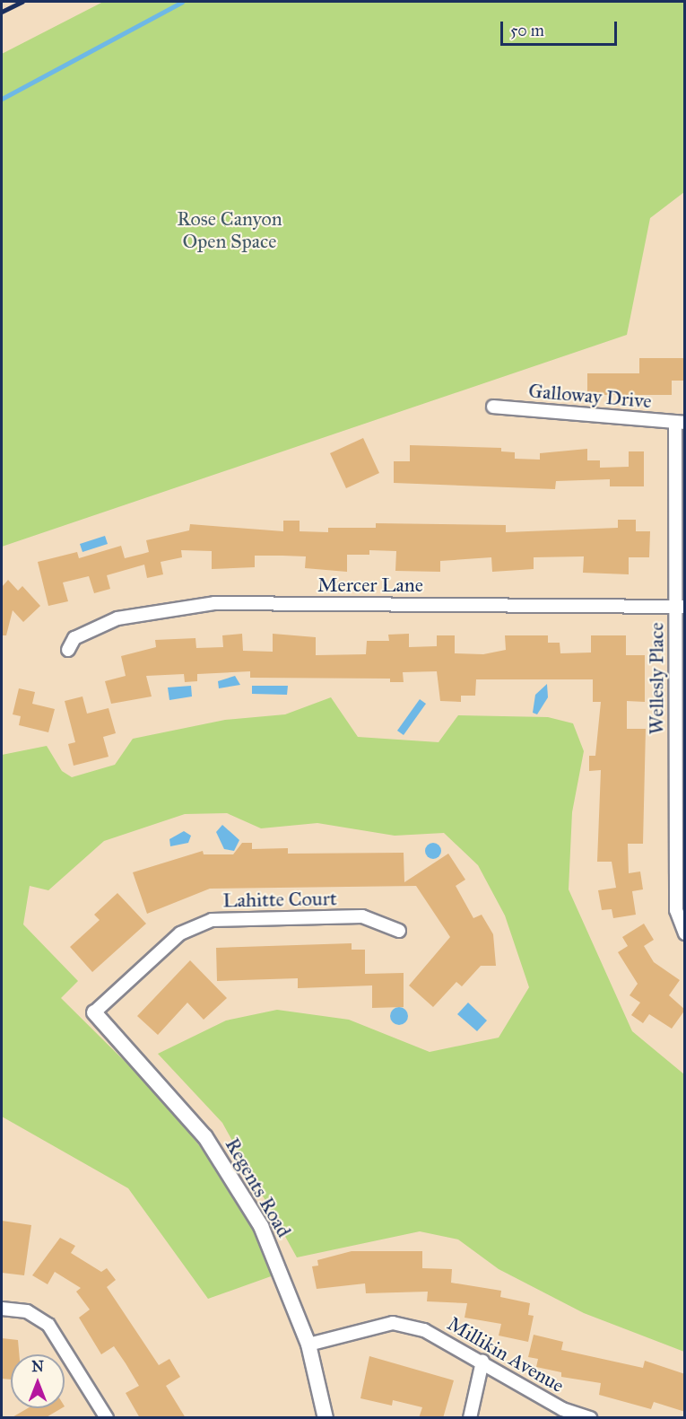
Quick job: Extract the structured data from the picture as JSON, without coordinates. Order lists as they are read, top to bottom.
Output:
{
  "streets": {
    "street": [
      "Galloway Drive",
      "Mercer Lane",
      "Wellesly Place",
      "Lahitte Court",
      "Regents Road",
      "Millikin Avenue"
    ]
  },
  "crossings": [
    ["Galloway Drive", "Wellesly Place"],
    ["Mercer Lane", "Wellesly Place"],
    ["Lahitte Court", "Regents Road"],
    ["Regents Road", "Millikin Avenue"]
  ],
  "parks": ["Rose Canyon Open Space"],
  "scale_bar": "50 m",
  "north": "top"
}
